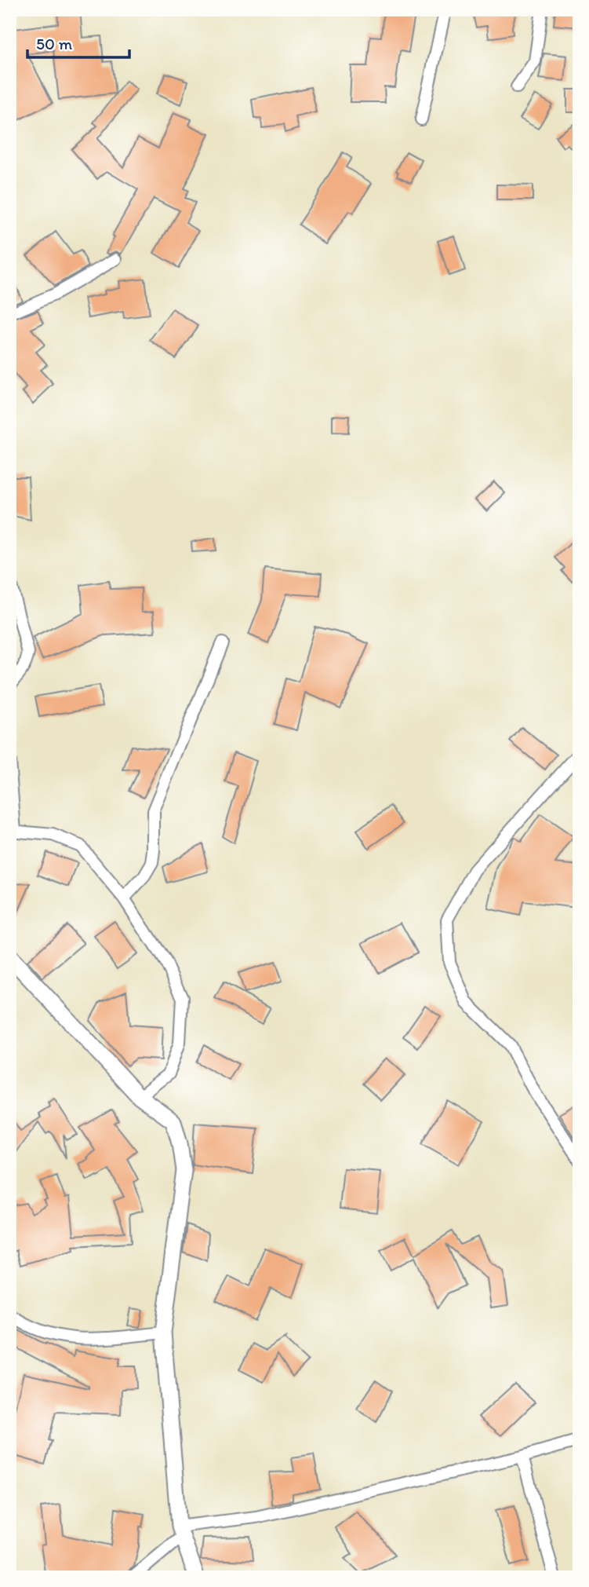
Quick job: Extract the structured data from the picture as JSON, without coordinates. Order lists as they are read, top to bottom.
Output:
{
  "scale_bar": "50 m"
}
